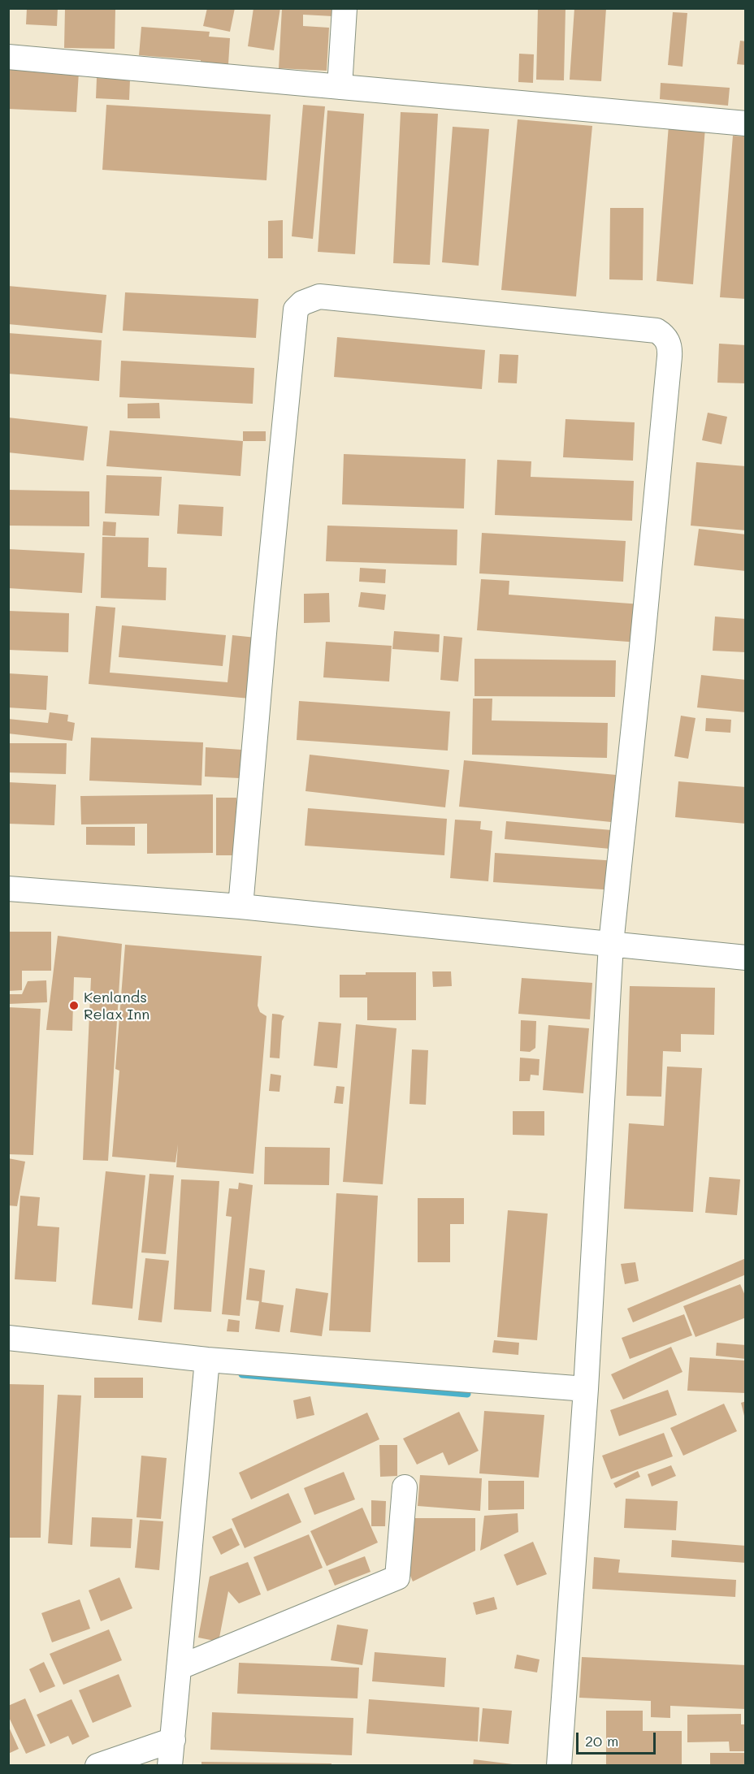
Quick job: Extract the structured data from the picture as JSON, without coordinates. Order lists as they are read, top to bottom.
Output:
{
  "places": ["Kenlands Relax Inn"],
  "scale_bar": "20 m"
}
